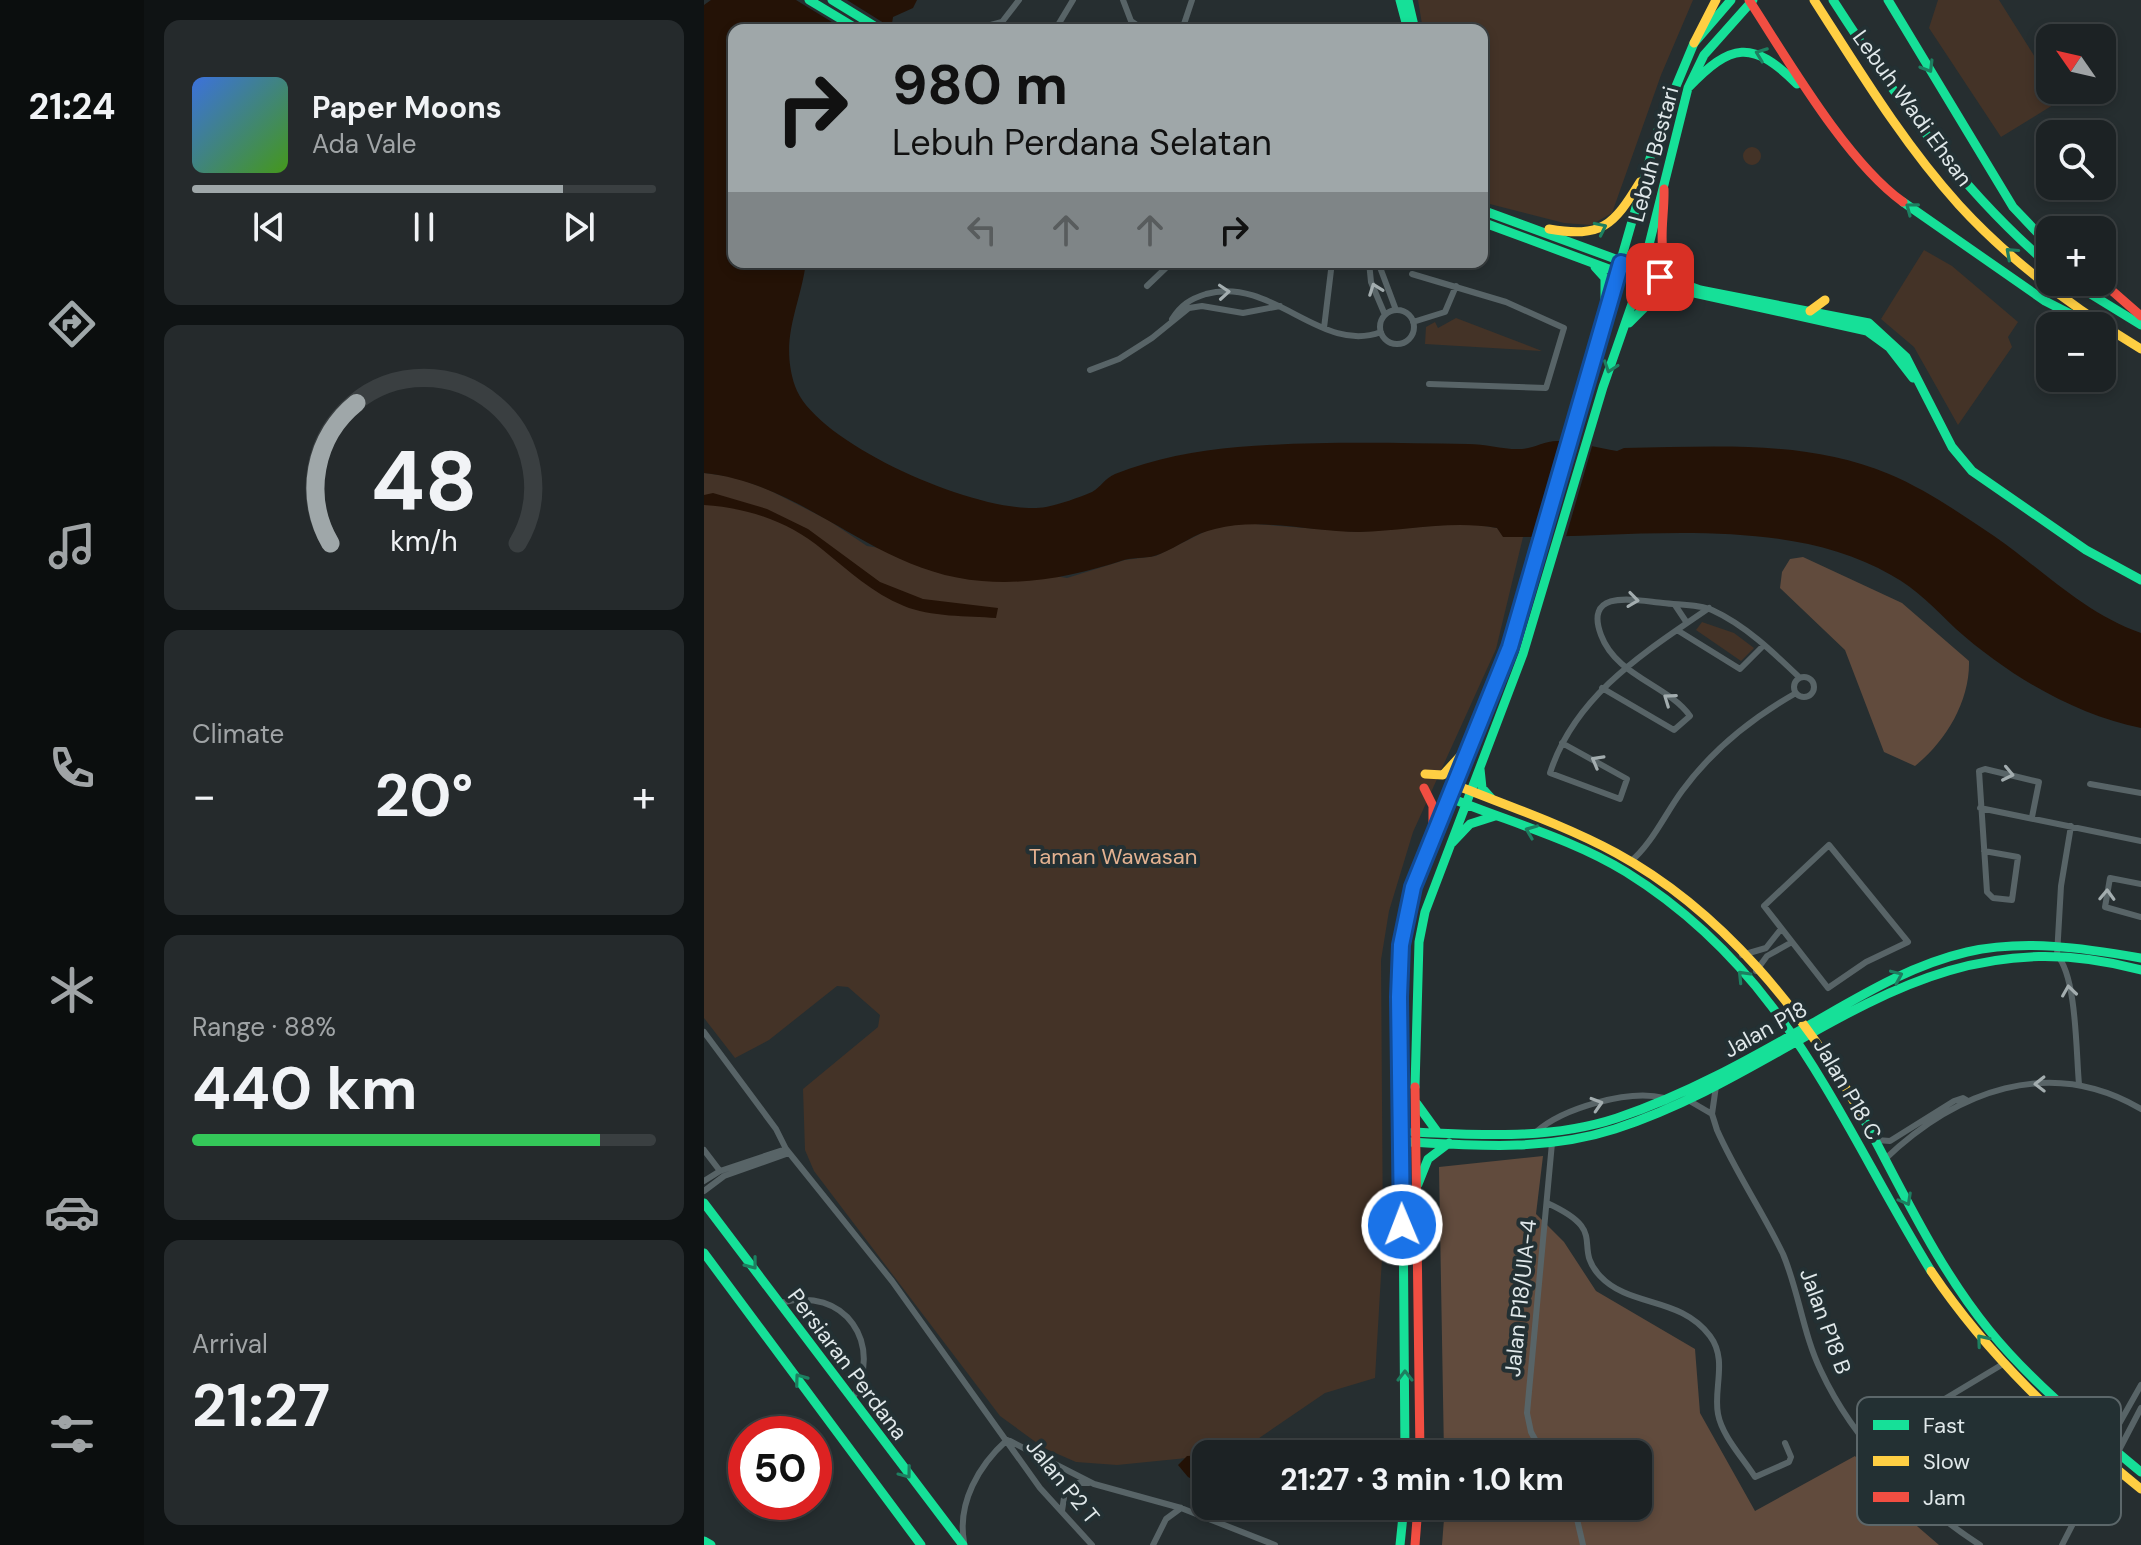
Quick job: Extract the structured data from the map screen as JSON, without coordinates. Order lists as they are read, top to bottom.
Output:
{
  "streets": {
    "main road": [
      "Lebuh Wadi Ehsan",
      "Lebuh Bestari",
      "Jalan P18",
      "Jalan P18 C",
      "Persiaran Perdana"
    ],
    "street": ["Jalan P18/UIA-4", "Jalan P18 B", "Jalan P2 T"]
  },
  "crossings": [
    ["Lebuh Bestari", "Jalan P18"],
    ["Lebuh Bestari", "Jalan P18 C"],
    ["Jalan P18", "Jalan P18 C"],
    ["Jalan P18", "Jalan P18/UIA-4"]
  ],
  "parks": ["Taman Wawasan"],
  "legend": ["Fast", "Slow", "Jam"],
  "north": "top left",
  "page": {
    "tabs": "21:24",
    "map_buttons": ["+", "−"],
    "turn": ["980 m", "Lebuh Perdana Selatan"],
    "song": ["Paper Moons", "Ada Vale"],
    "tile": [
      "Climate",
      ["Range · 88%", "440 km"],
      ["Arrival", "21:27"]
    ],
    "heat": ["−", "20°", "+"],
    "limit": "50",
    "trip": "21:27 · 3 min · 1.0 km",
    "gauge": ["48", "km/h"]
  }
}
